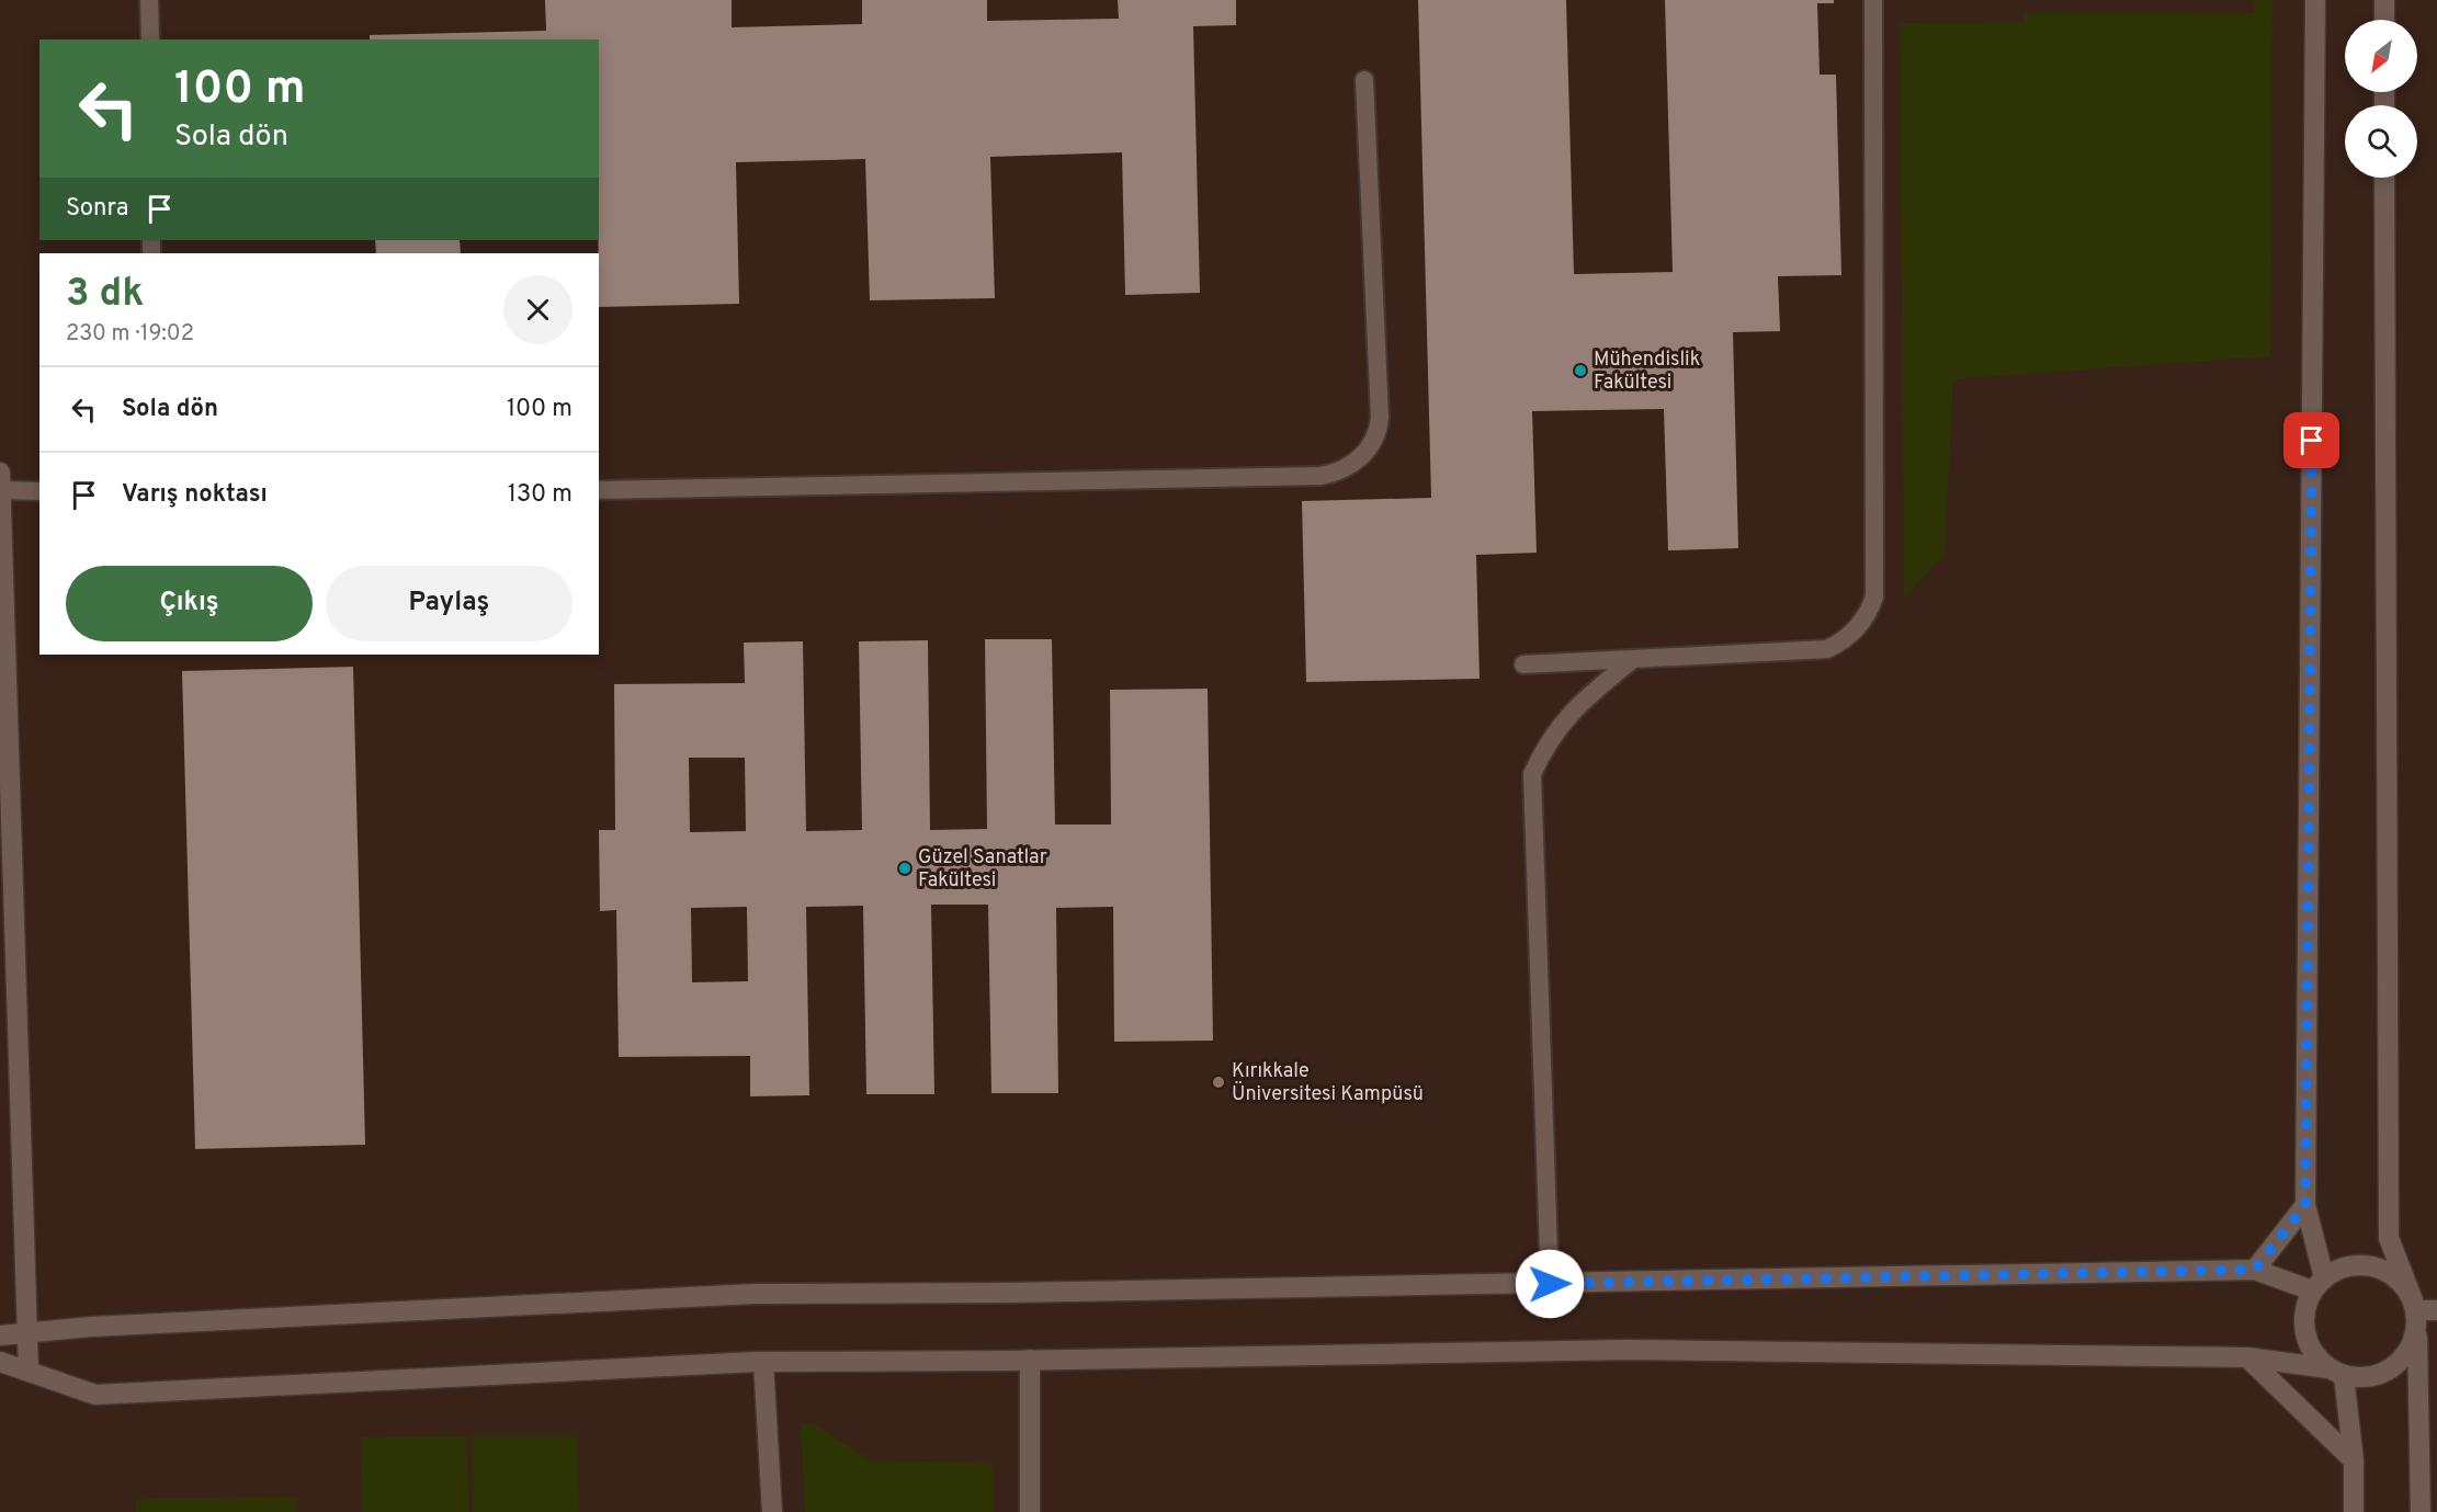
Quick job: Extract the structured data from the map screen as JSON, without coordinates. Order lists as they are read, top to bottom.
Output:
{
  "places": ["Mühendislik Fakültesi", "Güzel Sanatlar Fakültesi", "Kırıkkale Üniversitesi Kampüsü"],
  "north": "bottom left",
  "page": {
    "turn": ["100 m", "Sola dön"],
    "then": "Sonra",
    "heading": ["3 dk", "230 m · 19:02"],
    "list": [
      {
        "name": "Sola dön",
        "value": "100 m"
      },
      {
        "name": "Varış noktası",
        "value": "130 m"
      }
    ],
    "buttons": ["Çıkış", "Paylaş"]
  }
}
